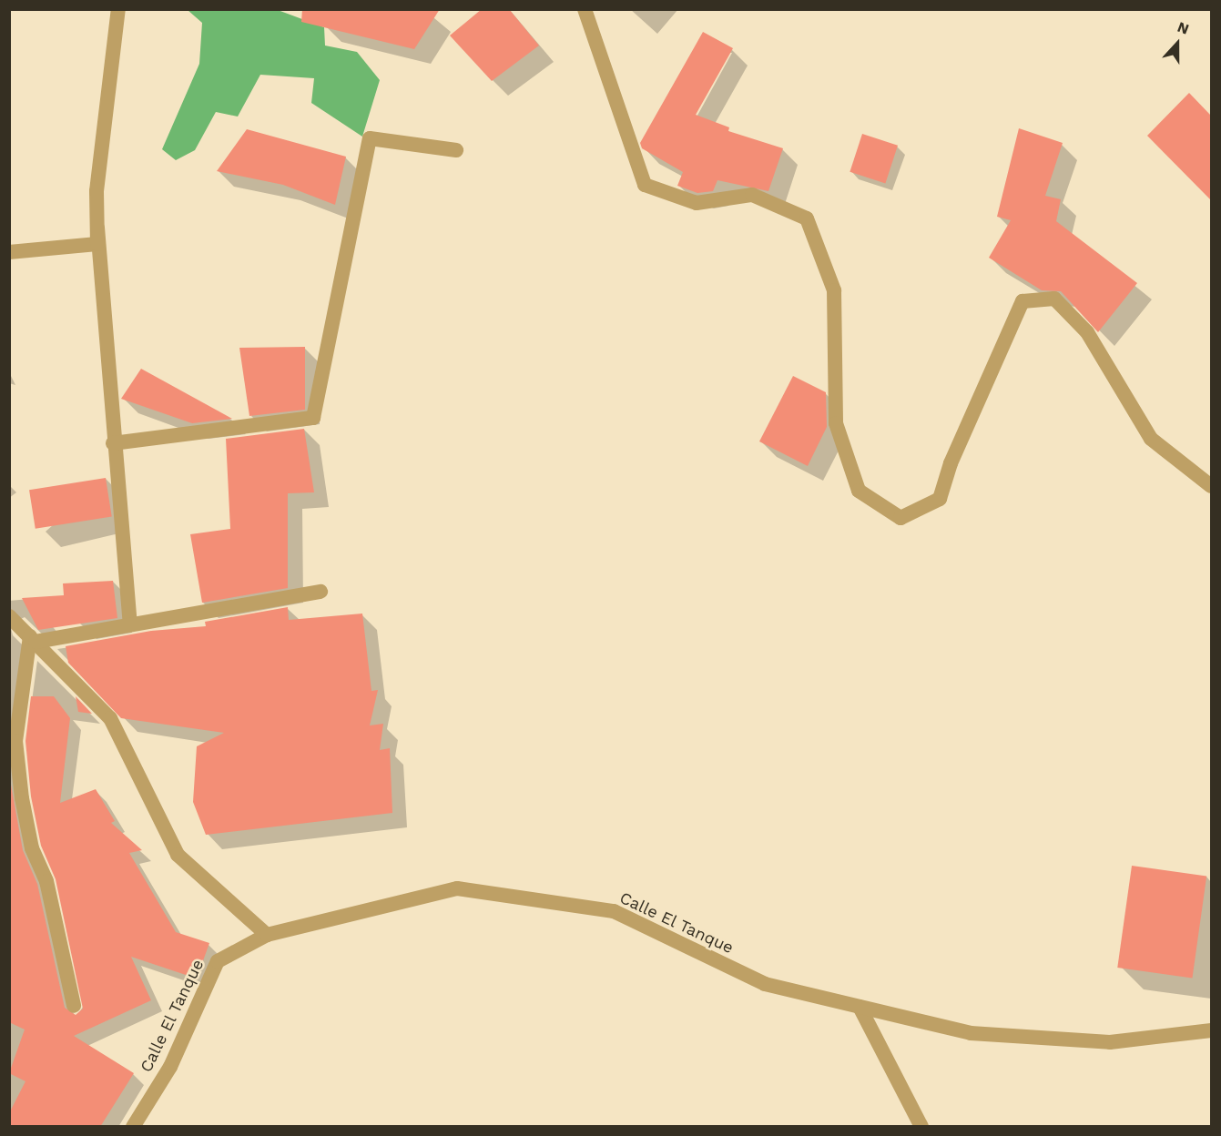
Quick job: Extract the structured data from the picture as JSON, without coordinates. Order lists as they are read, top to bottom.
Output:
{
  "streets": {
    "street": ["Calle El Tanque"]
  },
  "north": "top"
}
